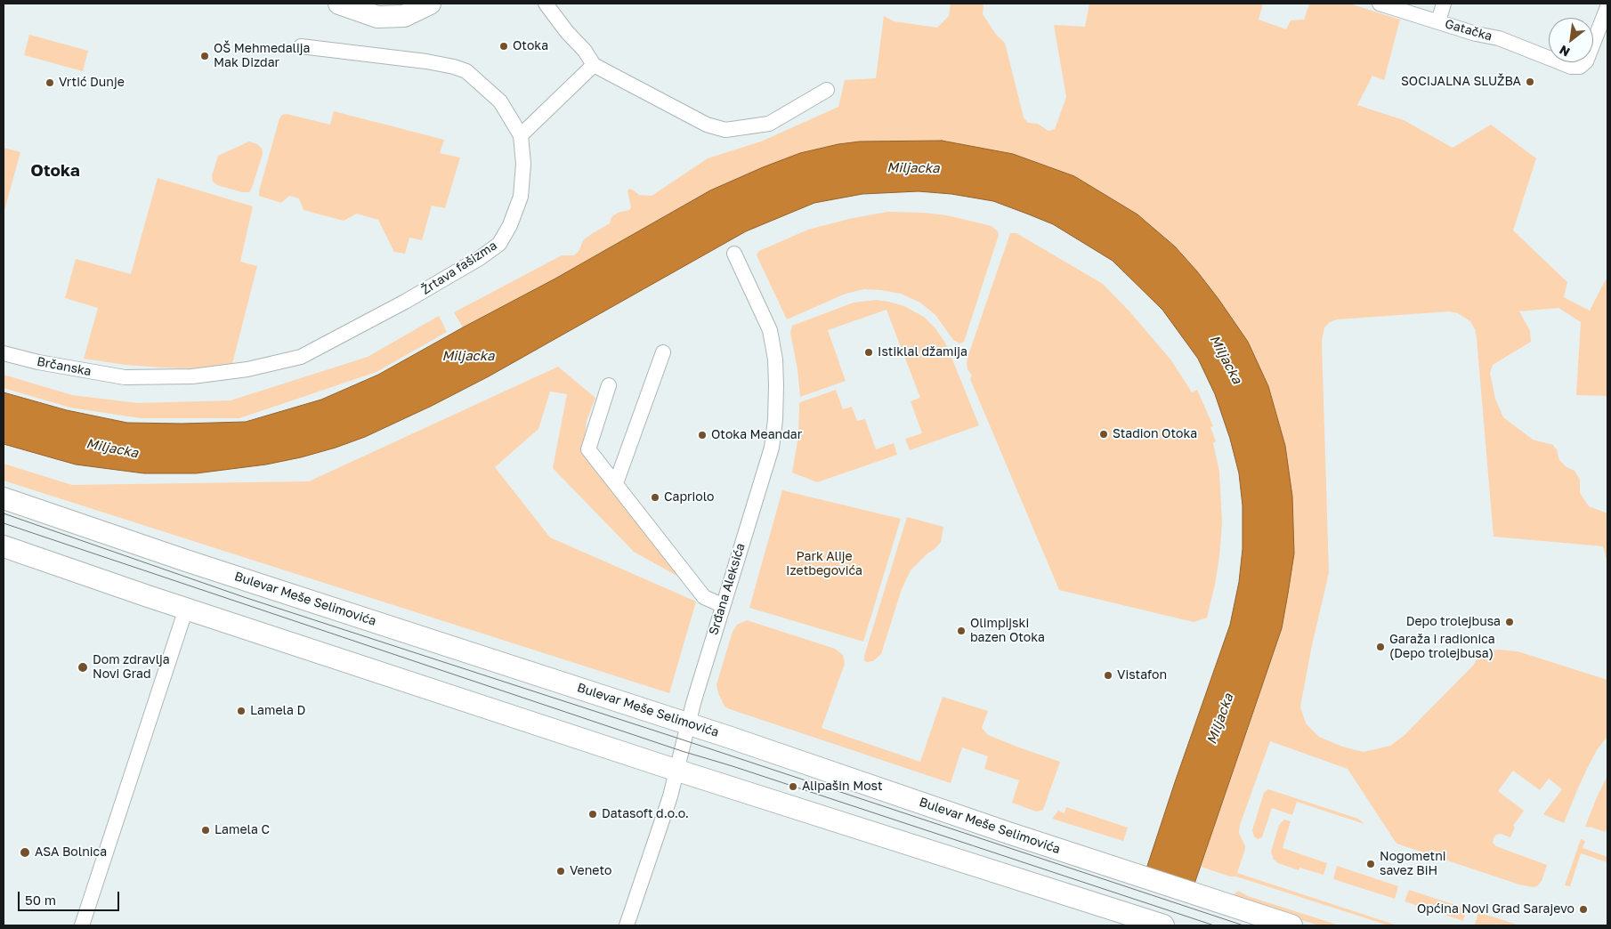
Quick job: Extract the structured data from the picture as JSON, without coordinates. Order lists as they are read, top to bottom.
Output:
{
  "streets": {
    "main road": ["Bulevar Meše Selimovića"],
    "street": [
      "Gatačka",
      "Žrtava fašizma",
      "Brčanska",
      "Srđana Aleksića"
    ]
  },
  "crossings": [
    ["Žrtava fašizma", "Brčanska"],
    ["Srđana Aleksića", "Bulevar Meše Selimovića"]
  ],
  "districts": ["Otoka"],
  "water": ["Miljacka"],
  "parks": ["Park Alije Izetbegovića"],
  "places": [
    "Otoka",
    "OŠ Mehmedalija Mak Dizdar",
    "SOCIJALNA SLUŽBA",
    "Vrtić Dunje",
    "Istiklal džamija",
    "Stadion Otoka",
    "Otoka Meandar",
    "Capriolo",
    "Depo trolejbusa",
    "Olimpijski bazen Otoka",
    "Garaža i radionica (Depo trolejbusa)",
    "Dom zdravlja Novi Grad",
    "Vistafon",
    "Lamela D",
    "Alipašin Most",
    "Datasoft d.o.o.",
    "Lamela C",
    "ASA Bolnica",
    "Nogometni savez BiH",
    "Veneto",
    "Općina Novi Grad Sarajevo"
  ],
  "scale_bar": "50 m",
  "north": "bottom left"
}
